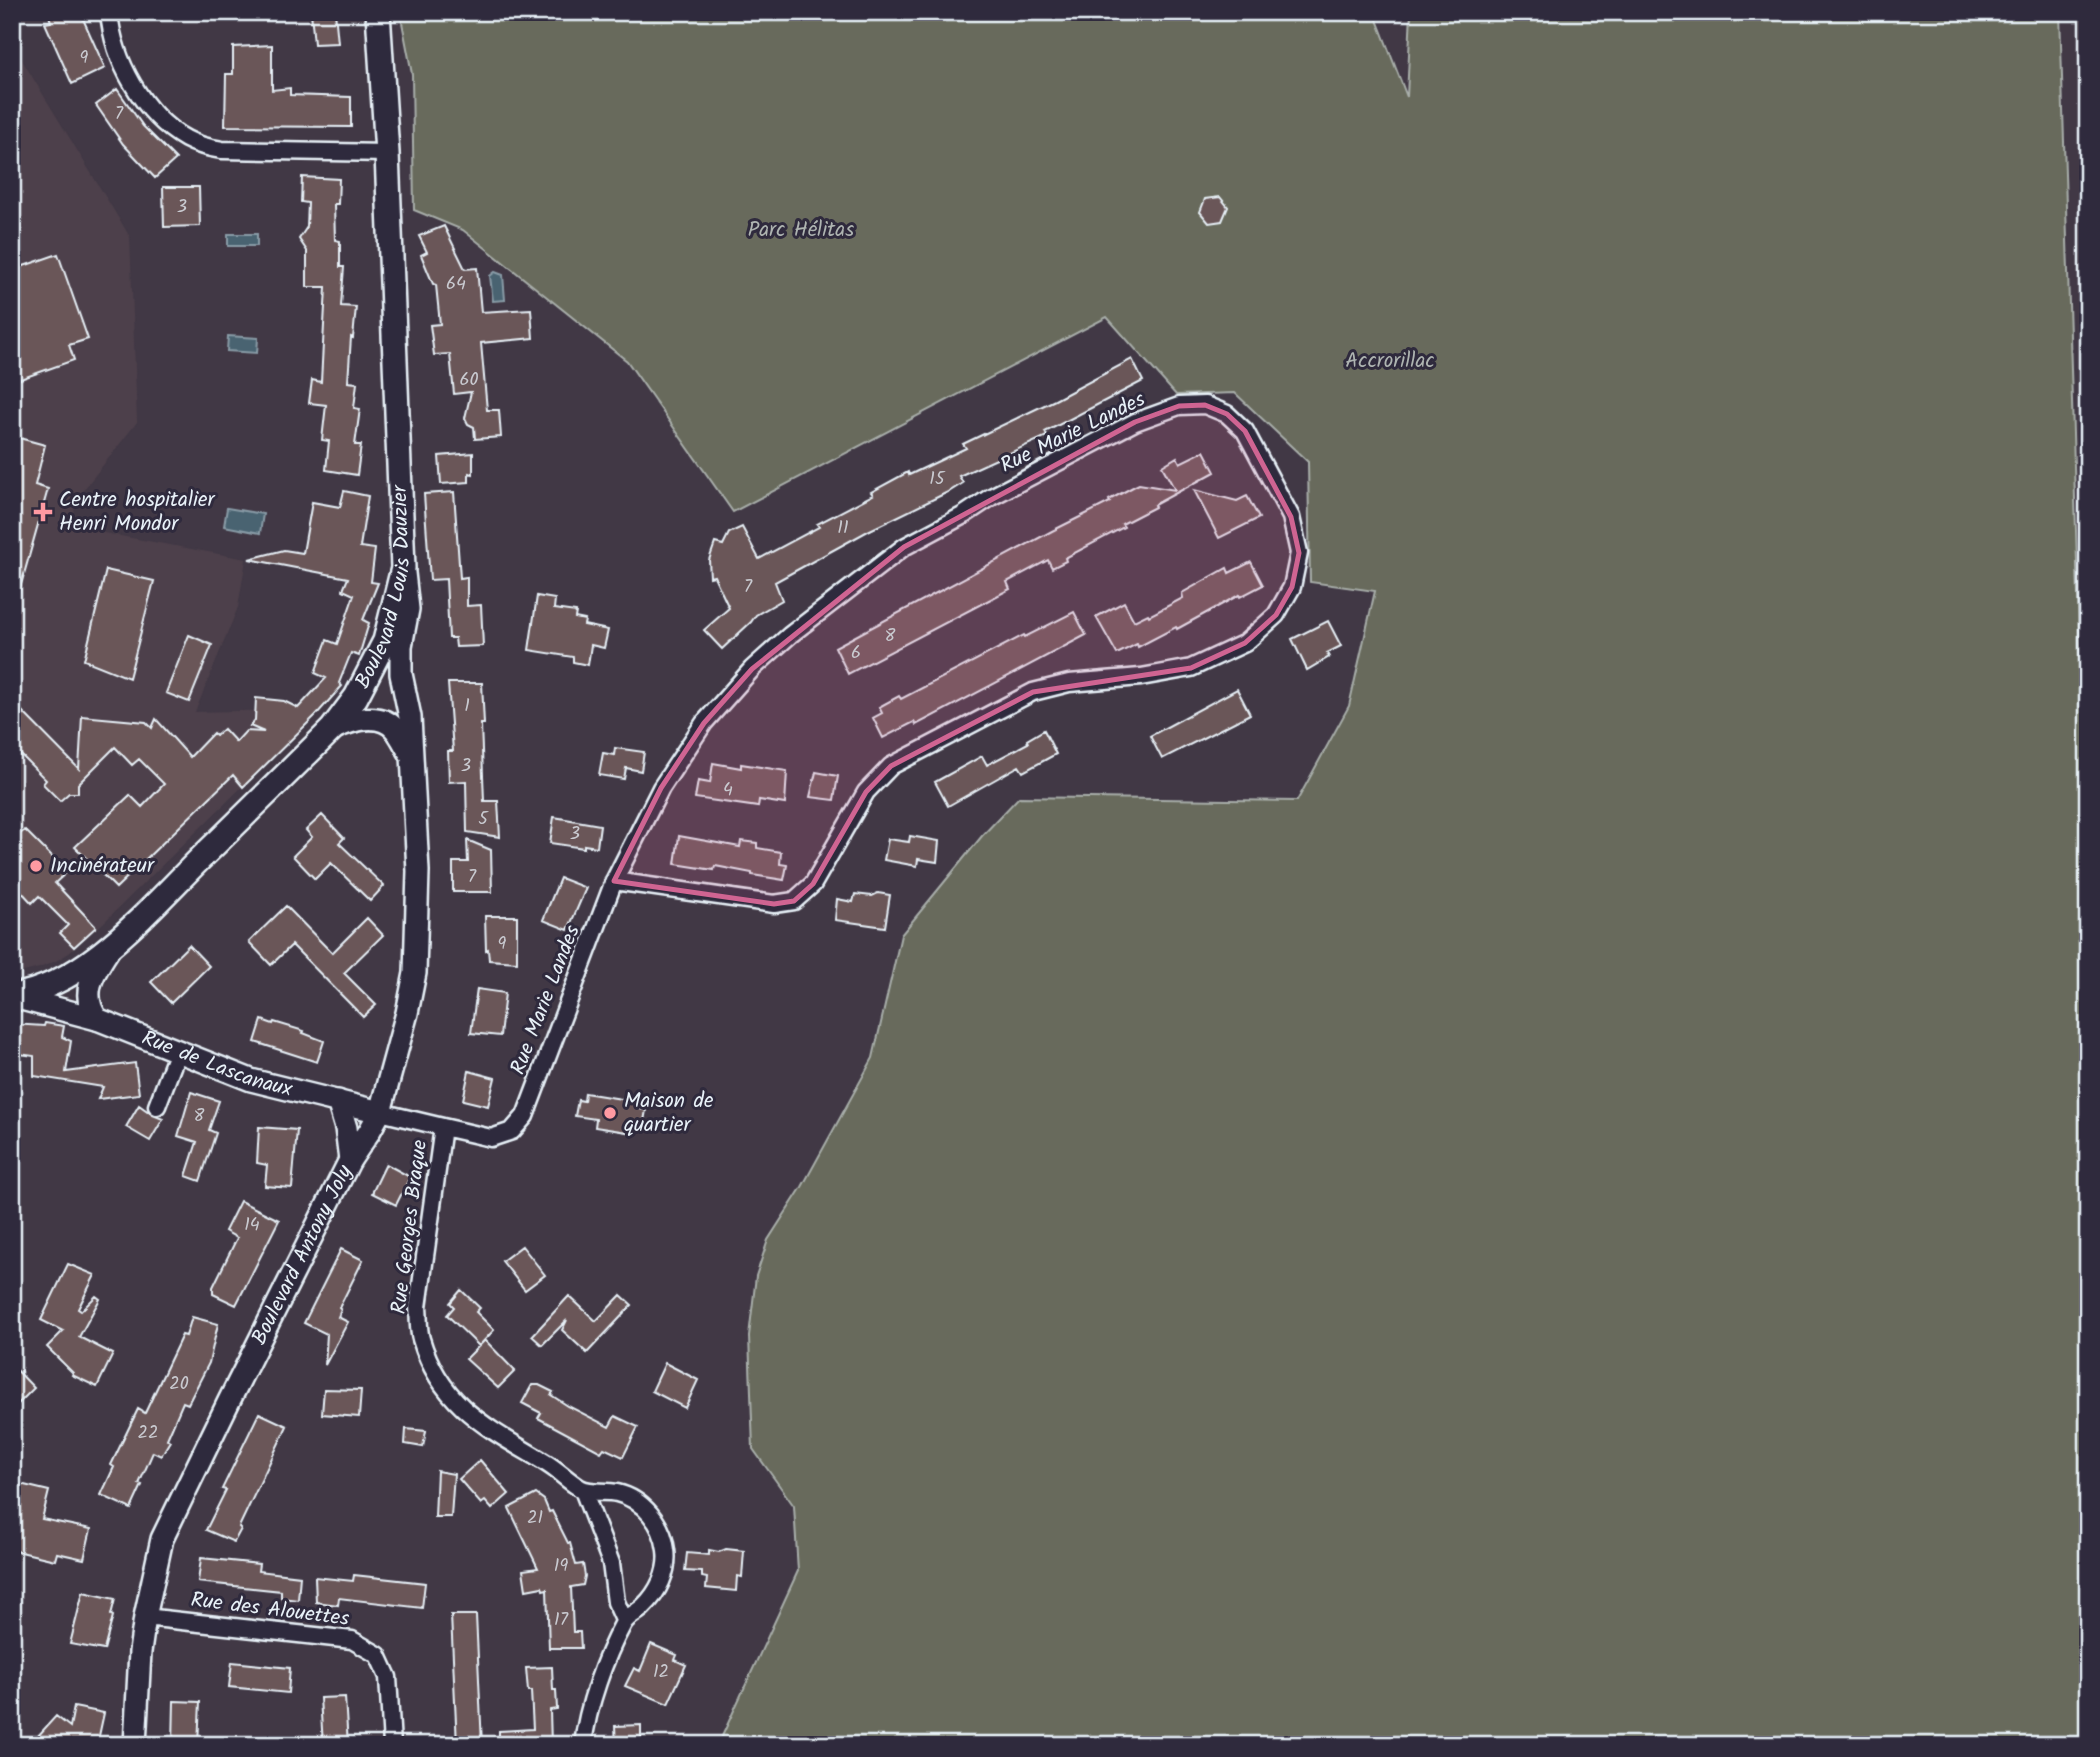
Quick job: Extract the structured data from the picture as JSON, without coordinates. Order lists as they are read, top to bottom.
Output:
{
  "streets": {
    "main road": ["Boulevard Louis Dauzier"],
    "street": [
      "Rue Marie Landes",
      "Rue de Lascanaux",
      "Rue Georges Braque",
      "Boulevard Antony Joly",
      "Rue des Alouettes"
    ]
  },
  "crossings": [
    ["Rue Marie Landes", "Rue Georges Braque"],
    ["Boulevard Louis Dauzier", "Rue de Lascanaux"],
    ["Boulevard Louis Dauzier", "Boulevard Antony Joly"],
    ["Rue de Lascanaux", "Rue Georges Braque"],
    ["Rue de Lascanaux", "Boulevard Antony Joly"],
    ["Rue Georges Braque", "Boulevard Antony Joly"],
    ["Boulevard Antony Joly", "Rue des Alouettes"]
  ],
  "parks": ["Parc Hélitas", "Accrorillac"],
  "places": {
    "health": ["Centre hospitalier Henri Mondor"],
    "other": ["Incinérateur", "Maison de quartier"]
  },
  "house_numbers": [
    "9",
    "7",
    "3",
    "64",
    "60",
    "15",
    "11",
    "7",
    "8",
    "6",
    "1",
    "3",
    "4",
    "5",
    "3",
    "7",
    "9",
    "8",
    "14",
    "20",
    "22",
    "21",
    "19",
    "17",
    "12"
  ]
}
